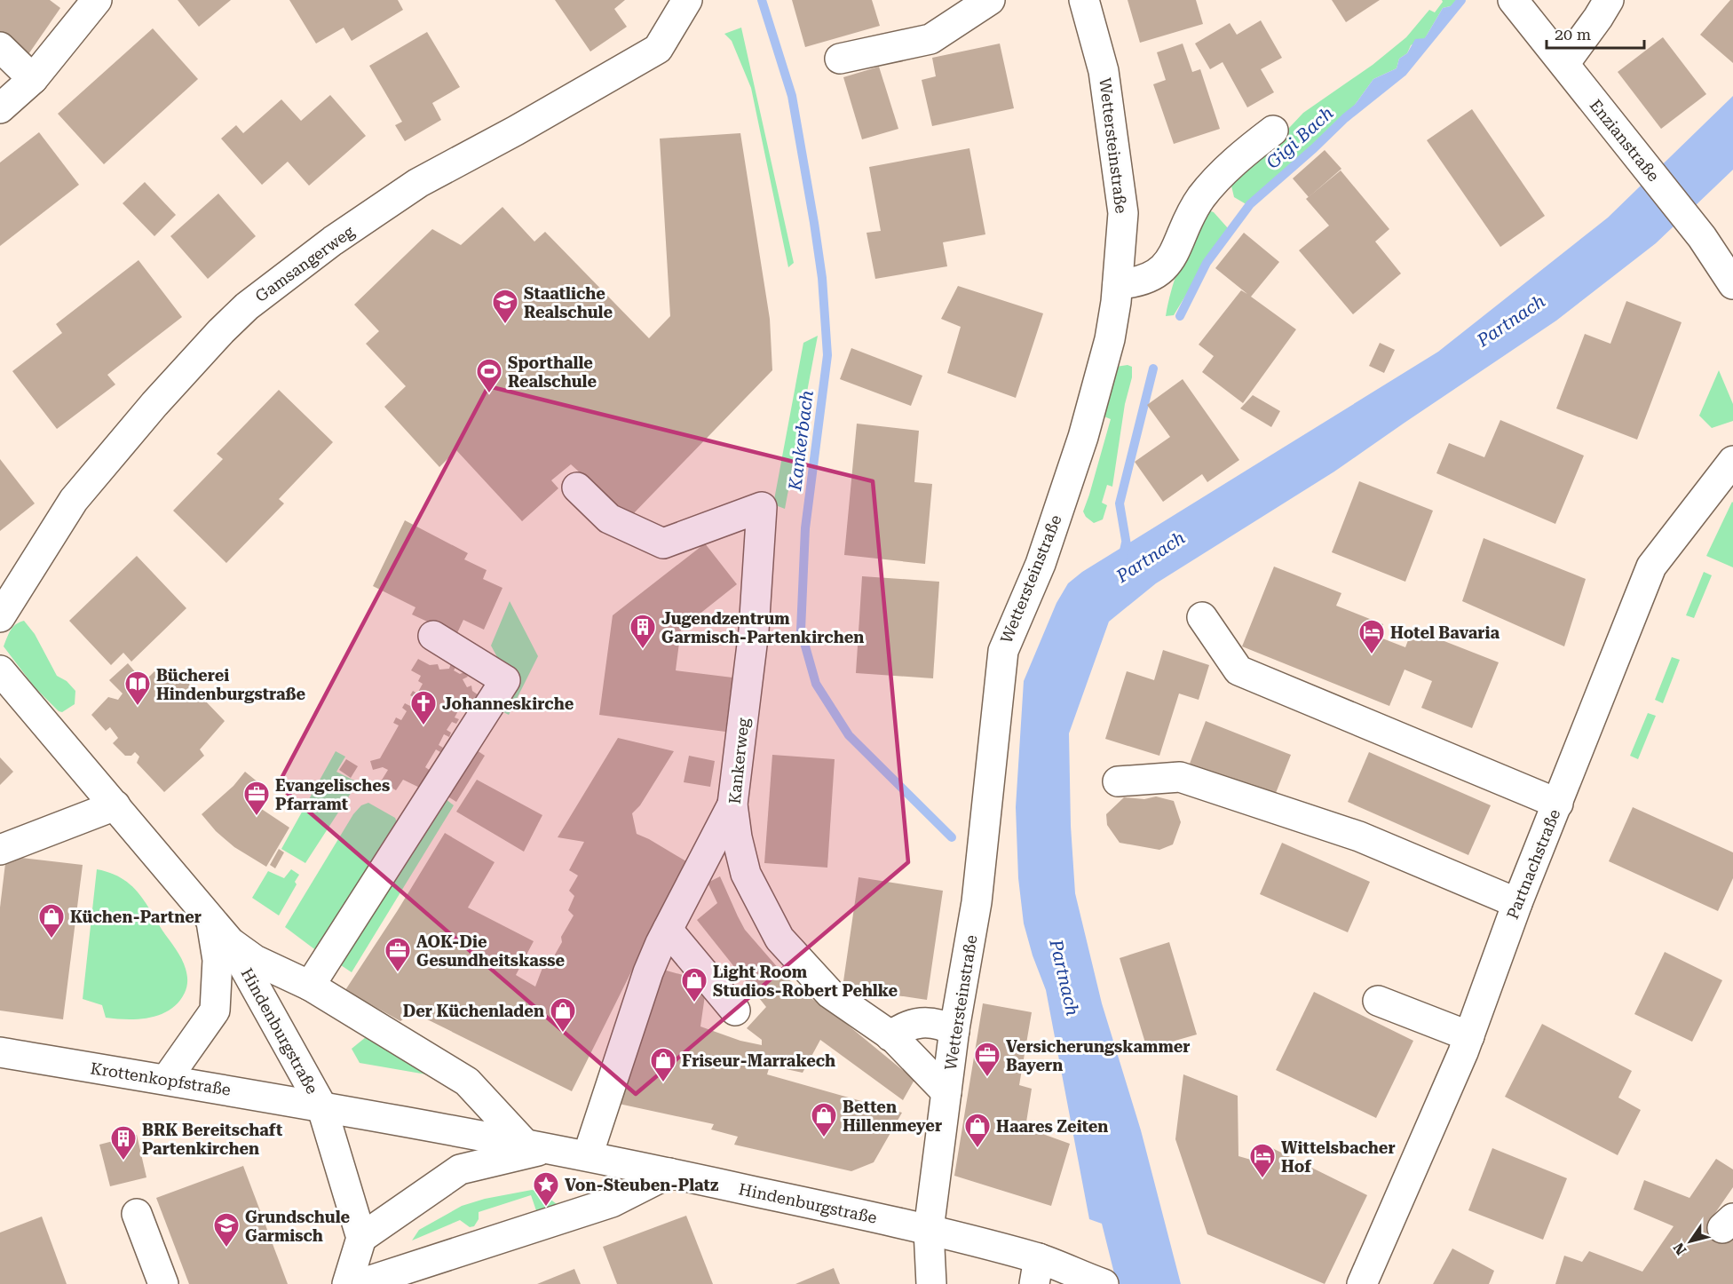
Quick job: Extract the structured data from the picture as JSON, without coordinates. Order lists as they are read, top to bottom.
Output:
{
  "streets": {
    "street": [
      "Enzianstraße",
      "Wettersteinstraße",
      "Gamsangerweg",
      "Kankerweg",
      "Partnachstraße",
      "Hindenburgstraße",
      "Krottenkopfstraße"
    ]
  },
  "crossings": [
    ["Wettersteinstraße", "Kankerweg"],
    ["Wettersteinstraße", "Hindenburgstraße"],
    ["Hindenburgstraße", "Krottenkopfstraße"]
  ],
  "water": ["Gigi Bach", "Partnach", "Kankerbach"],
  "places": {
    "school or university": ["Staatliche Realschule", "Grundschule Garmisch"],
    "sports": ["Sporthalle Realschule"],
    "building": ["Jugendzentrum Garmisch-Partenkirchen", "BRK Bereitschaft Partenkirchen"],
    "hotel": ["Hotel Bavaria", "Wittelsbacher Hof"],
    "library": ["Bücherei Hindenburgstraße"],
    "church": ["Johanneskirche"],
    "office": ["Evangelisches Pfarramt", "AOK-Die Gesundheitskasse", "Versicherungskammer Bayern"],
    "shop": [
      "Küchen-Partner",
      "Light Room Studios-Robert Pehlke",
      "Der Küchenladen",
      "Friseur-Marrakech",
      "Betten Hillenmeyer",
      "Haares Zeiten"
    ],
    "place": ["Von-Steuben-Platz"]
  },
  "scale_bar": "20 m",
  "north": "bottom left"
}
